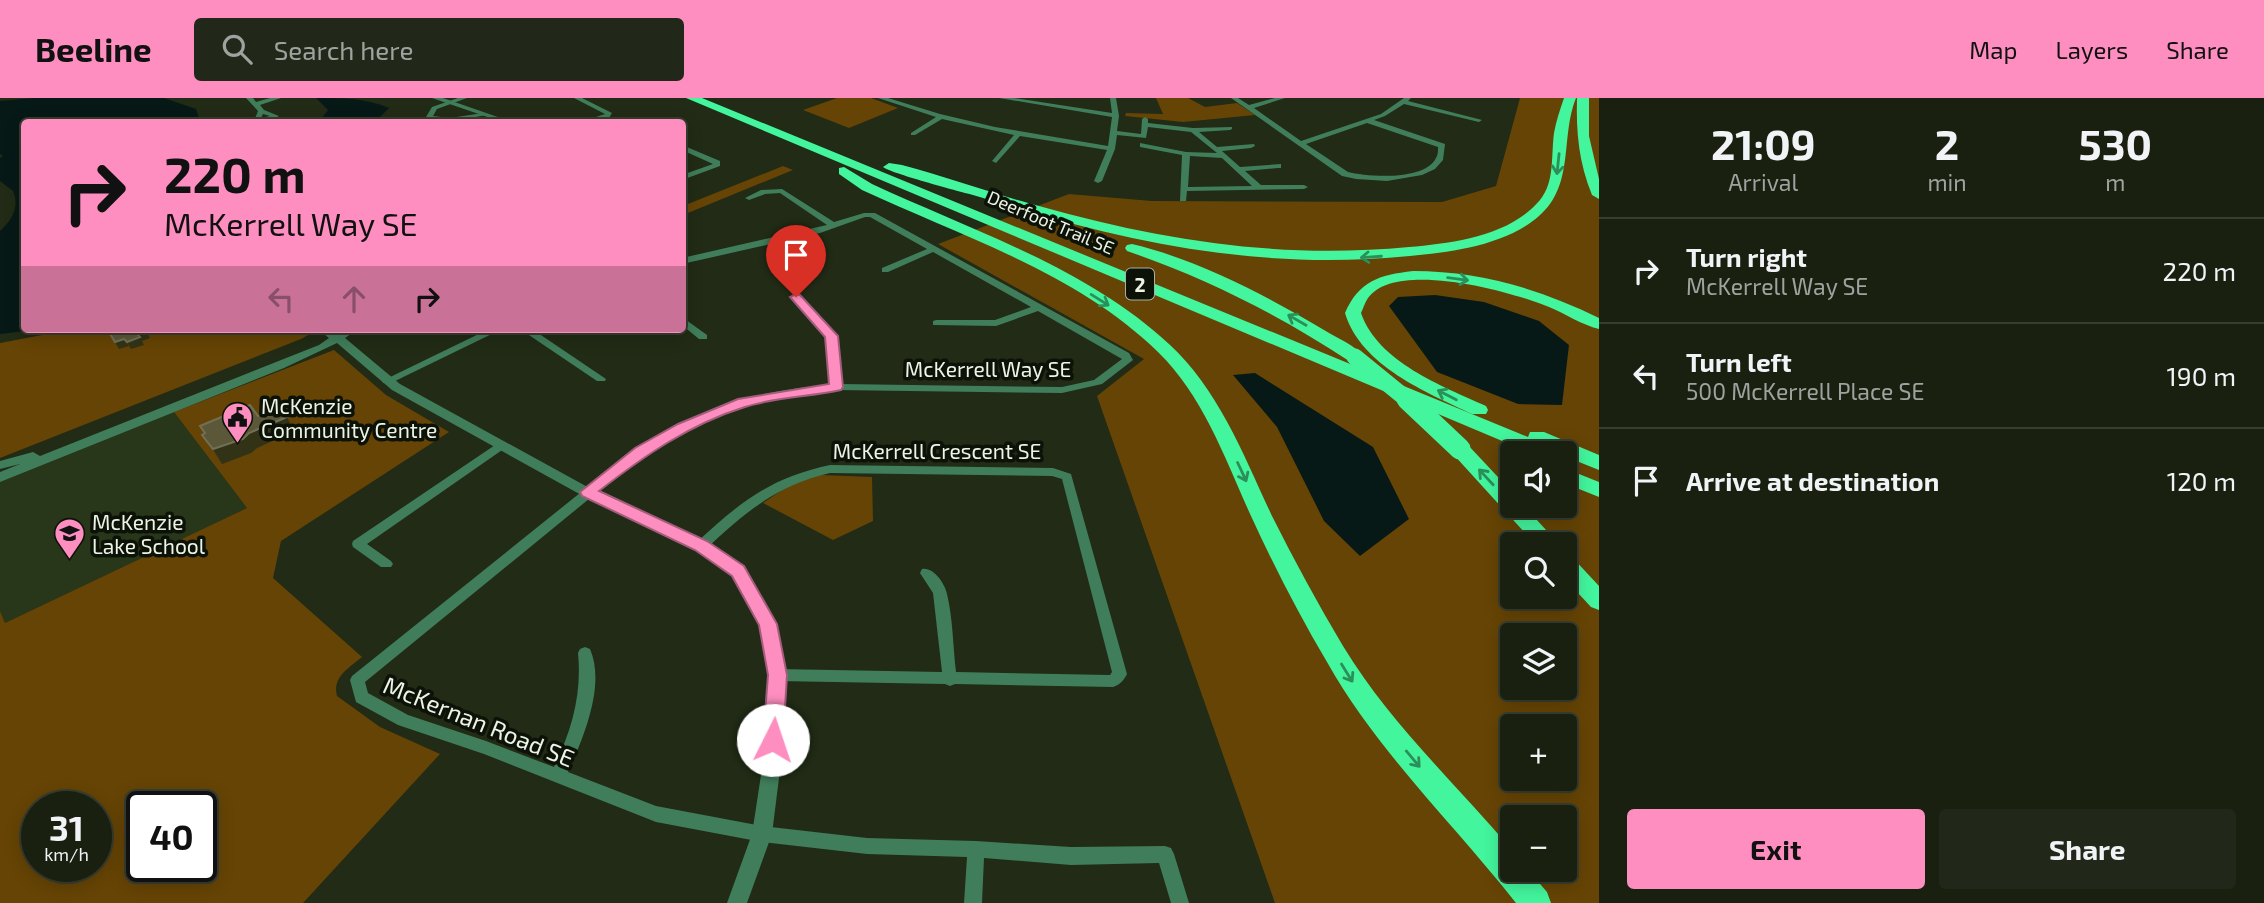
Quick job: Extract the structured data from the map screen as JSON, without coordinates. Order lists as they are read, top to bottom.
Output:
{
  "streets": {
    "highway": ["Deerfoot Trail SE", "2"],
    "street": ["McKerrell Way SE", "McKerrell Crescent SE", "McKernan Road SE"]
  },
  "crossings": [
    ["McKerrell Way SE", "McKernan Road SE"]
  ],
  "places": {
    "public building": ["McKenzie Community Centre"],
    "school or university": ["McKenzie Lake School"]
  },
  "page": {
    "header": "Beeline",
    "search": "Search here",
    "nav": ["Map", "Layers", "Share"],
    "eta": [
      "21:09",
      "Arrival",
      "2",
      "min",
      "530",
      "m"
    ],
    "turn": ["220 m", "McKerrell Way SE"],
    "list": [
      {
        "name": "Turn right",
        "note": "McKerrell Way SE",
        "value": "220 m"
      },
      {
        "name": "Turn left",
        "note": "500 McKerrell Place SE",
        "value": "190 m"
      },
      {
        "name": "Arrive at destination",
        "value": "120 m"
      }
    ],
    "map_buttons": ["+", "−"],
    "speed": "31 km/h",
    "limit": "40",
    "buttons": ["Exit", "Share"]
  }
}
